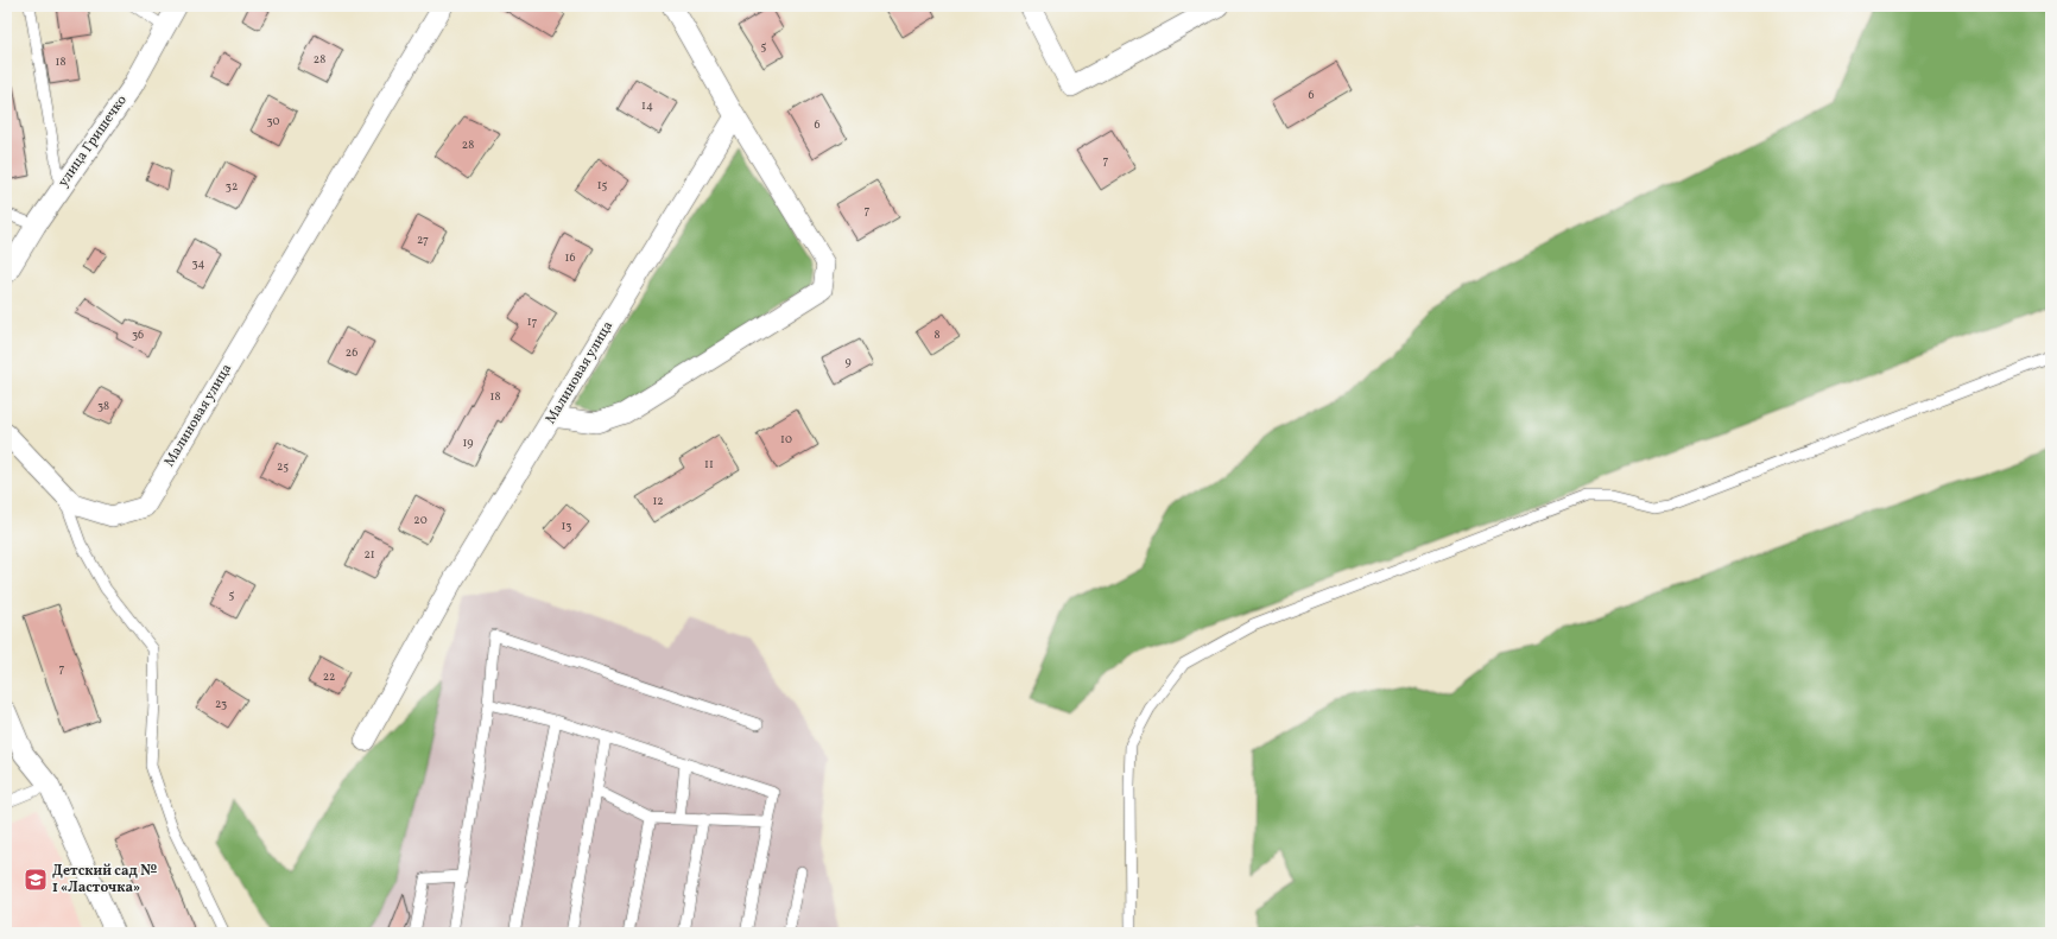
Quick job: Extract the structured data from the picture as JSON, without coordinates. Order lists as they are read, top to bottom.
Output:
{
  "streets": {
    "street": ["улица Гришечко", "Малиновая улица"]
  },
  "places": {
    "school or university": ["Детский сад № 1 «Ласточка»"]
  },
  "house_numbers": [
    "5",
    "28",
    "18",
    "6",
    "14",
    "30",
    "6",
    "28",
    "7",
    "15",
    "32",
    "7",
    "27",
    "16",
    "34",
    "17",
    "36",
    "8",
    "26",
    "9",
    "18",
    "38",
    "10",
    "19",
    "11",
    "25",
    "12",
    "20",
    "13",
    "21",
    "5",
    "7",
    "22",
    "23"
  ]
}
